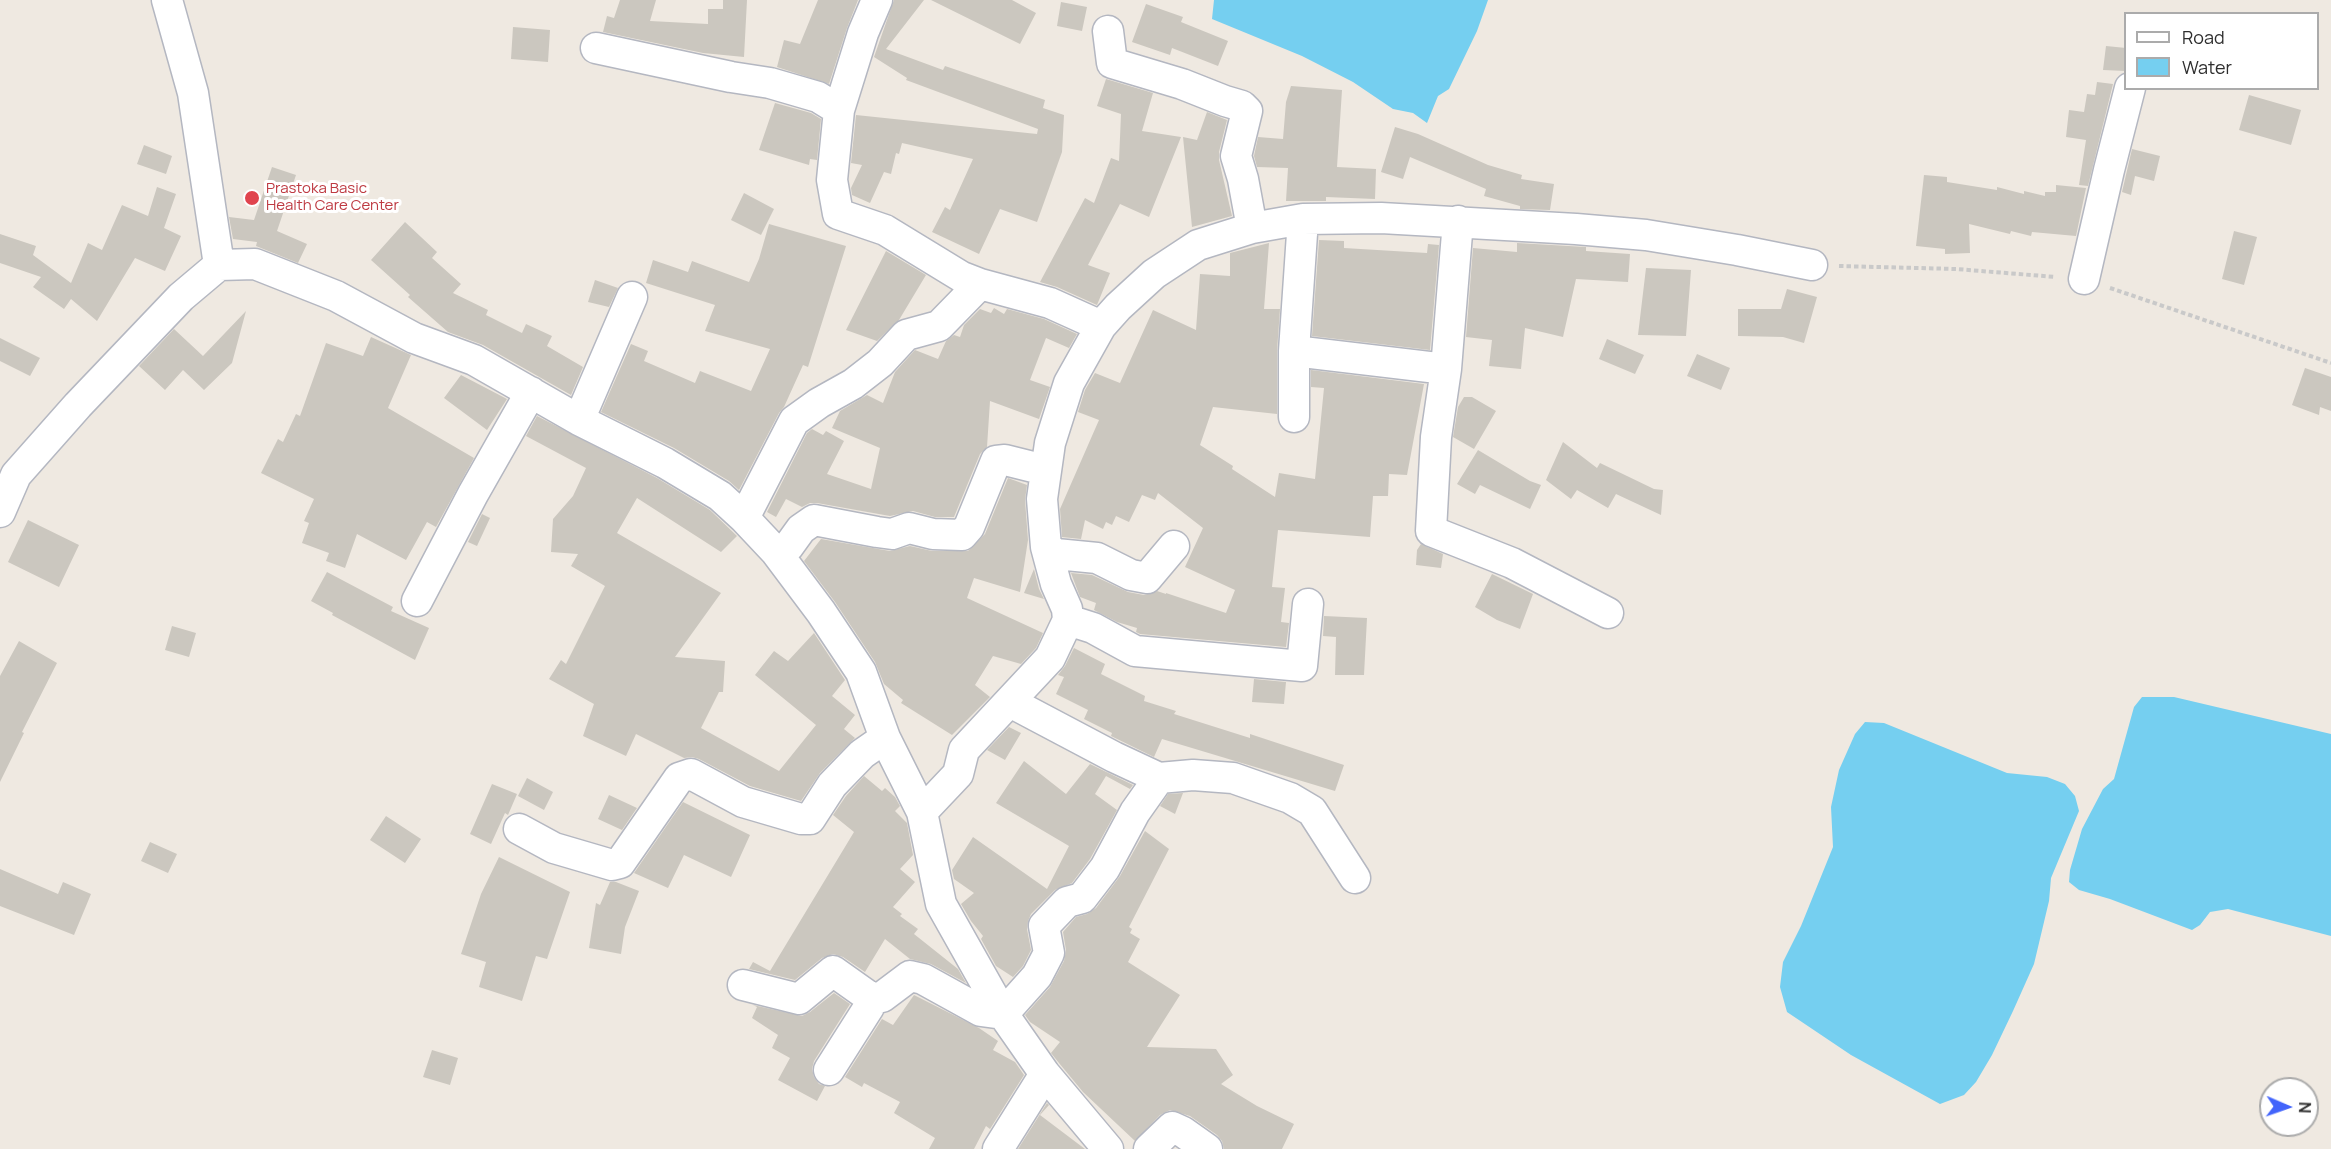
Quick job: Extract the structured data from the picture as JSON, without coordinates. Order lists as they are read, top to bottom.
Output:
{
  "places": ["Prastoka Basic Health Care Center"],
  "legend": ["Road", "Water"],
  "north": "right"
}
